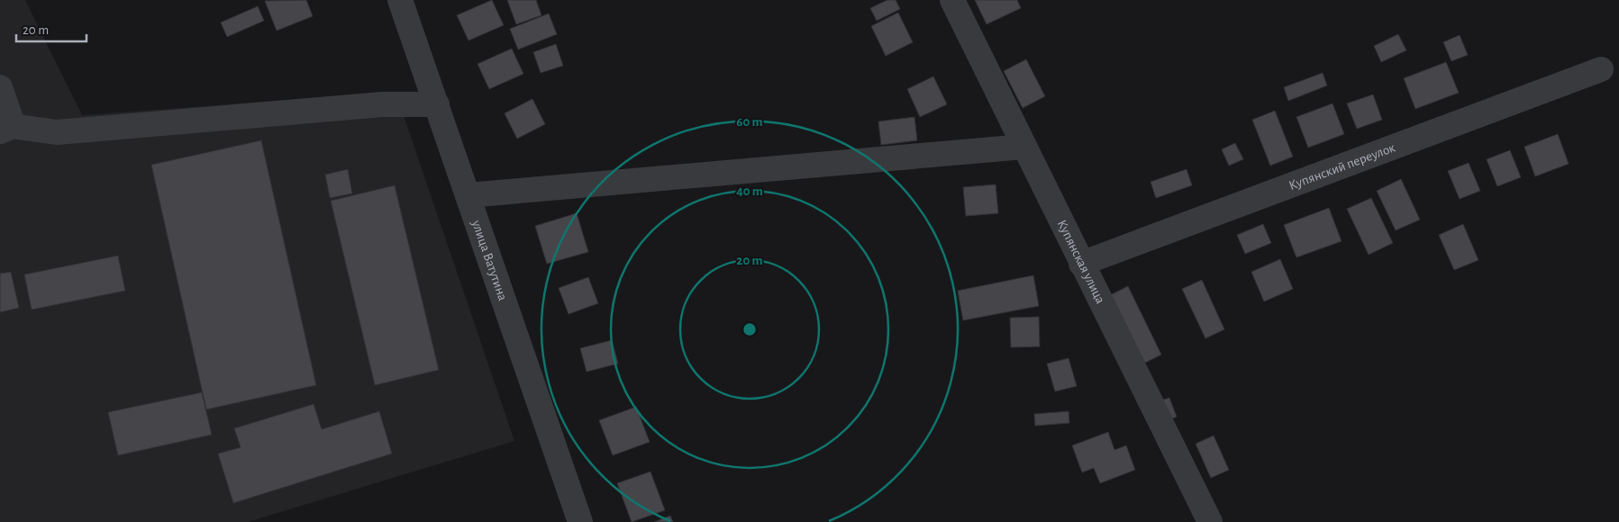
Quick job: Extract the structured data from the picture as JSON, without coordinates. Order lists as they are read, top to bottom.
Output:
{
  "streets": {
    "street": ["Купянский переулок", "улица Ватутина", "Купянская улица"]
  },
  "crossings": [
    ["Купянский переулок", "Купянская улица"]
  ],
  "scale_bar": "20 m",
  "rings": ["60 m", "40 m", "20 m"]
}
